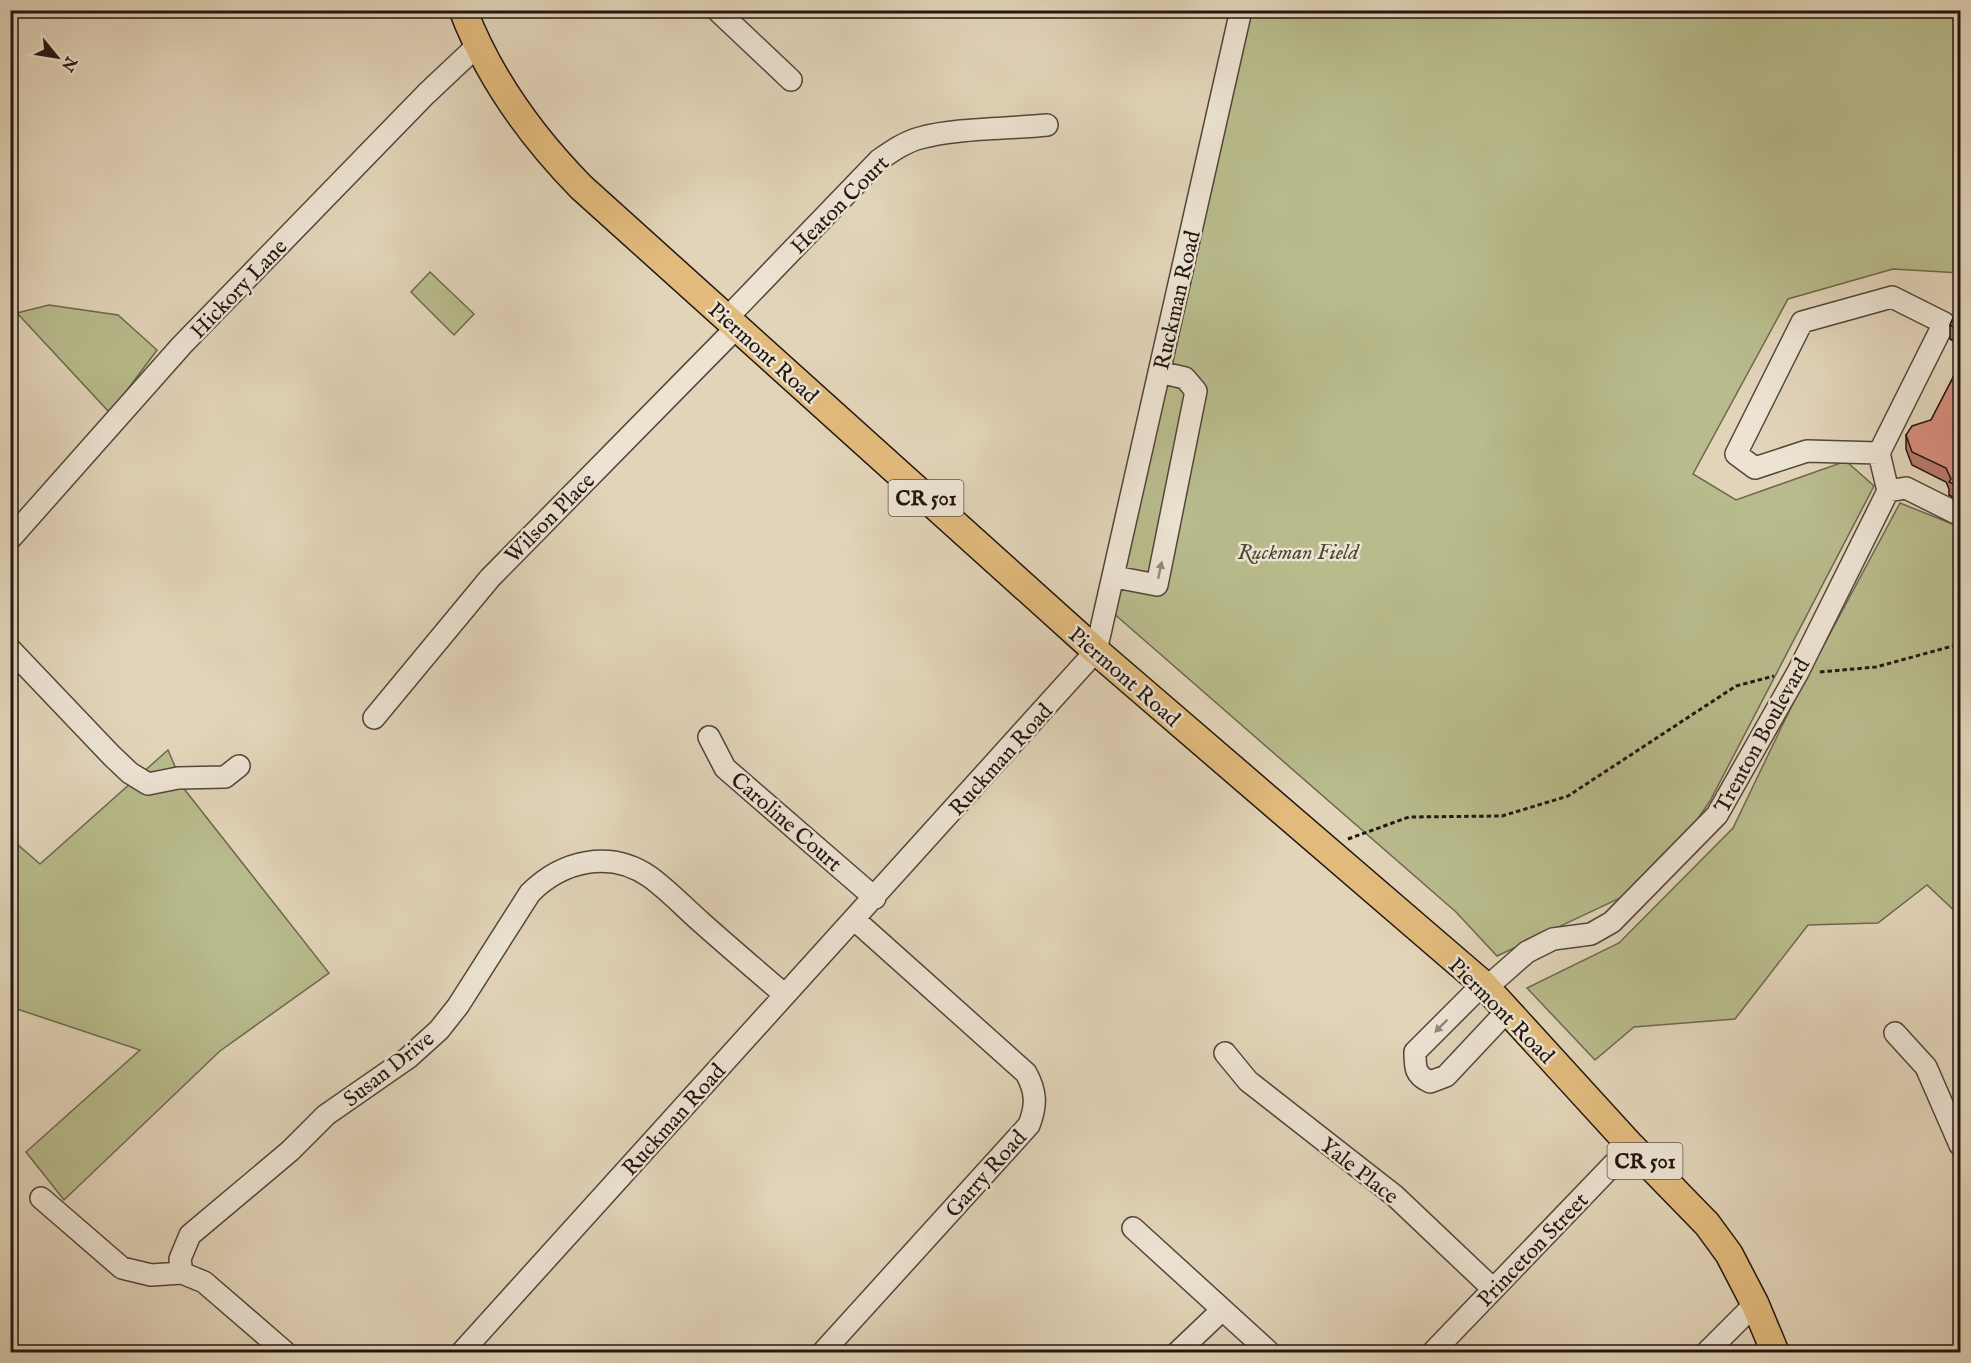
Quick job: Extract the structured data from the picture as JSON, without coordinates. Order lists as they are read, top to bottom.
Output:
{
  "streets": {
    "main road": ["Piermont Road", "CR 501"],
    "street": [
      "Heaton Court",
      "Hickory Lane",
      "Ruckman Road",
      "Wilson Place",
      "Trenton Boulevard",
      "Caroline Court",
      "Susan Drive",
      "Yale Place",
      "Garry Road",
      "Princeton Street"
    ]
  },
  "crossings": [
    ["Heaton Court", "Piermont Road"],
    ["Heaton Court", "Wilson Place"],
    ["Hickory Lane", "Piermont Road"],
    ["Ruckman Road", "Piermont Road"],
    ["Ruckman Road", "Caroline Court"],
    ["Ruckman Road", "Susan Drive"],
    ["Ruckman Road", "Garry Road"],
    ["Piermont Road", "Wilson Place"],
    ["Piermont Road", "Trenton Boulevard"],
    ["Piermont Road", "Princeton Street"],
    ["Yale Place", "Princeton Street"]
  ],
  "parks": ["Ruckman Field"],
  "north": "bottom right"
}
